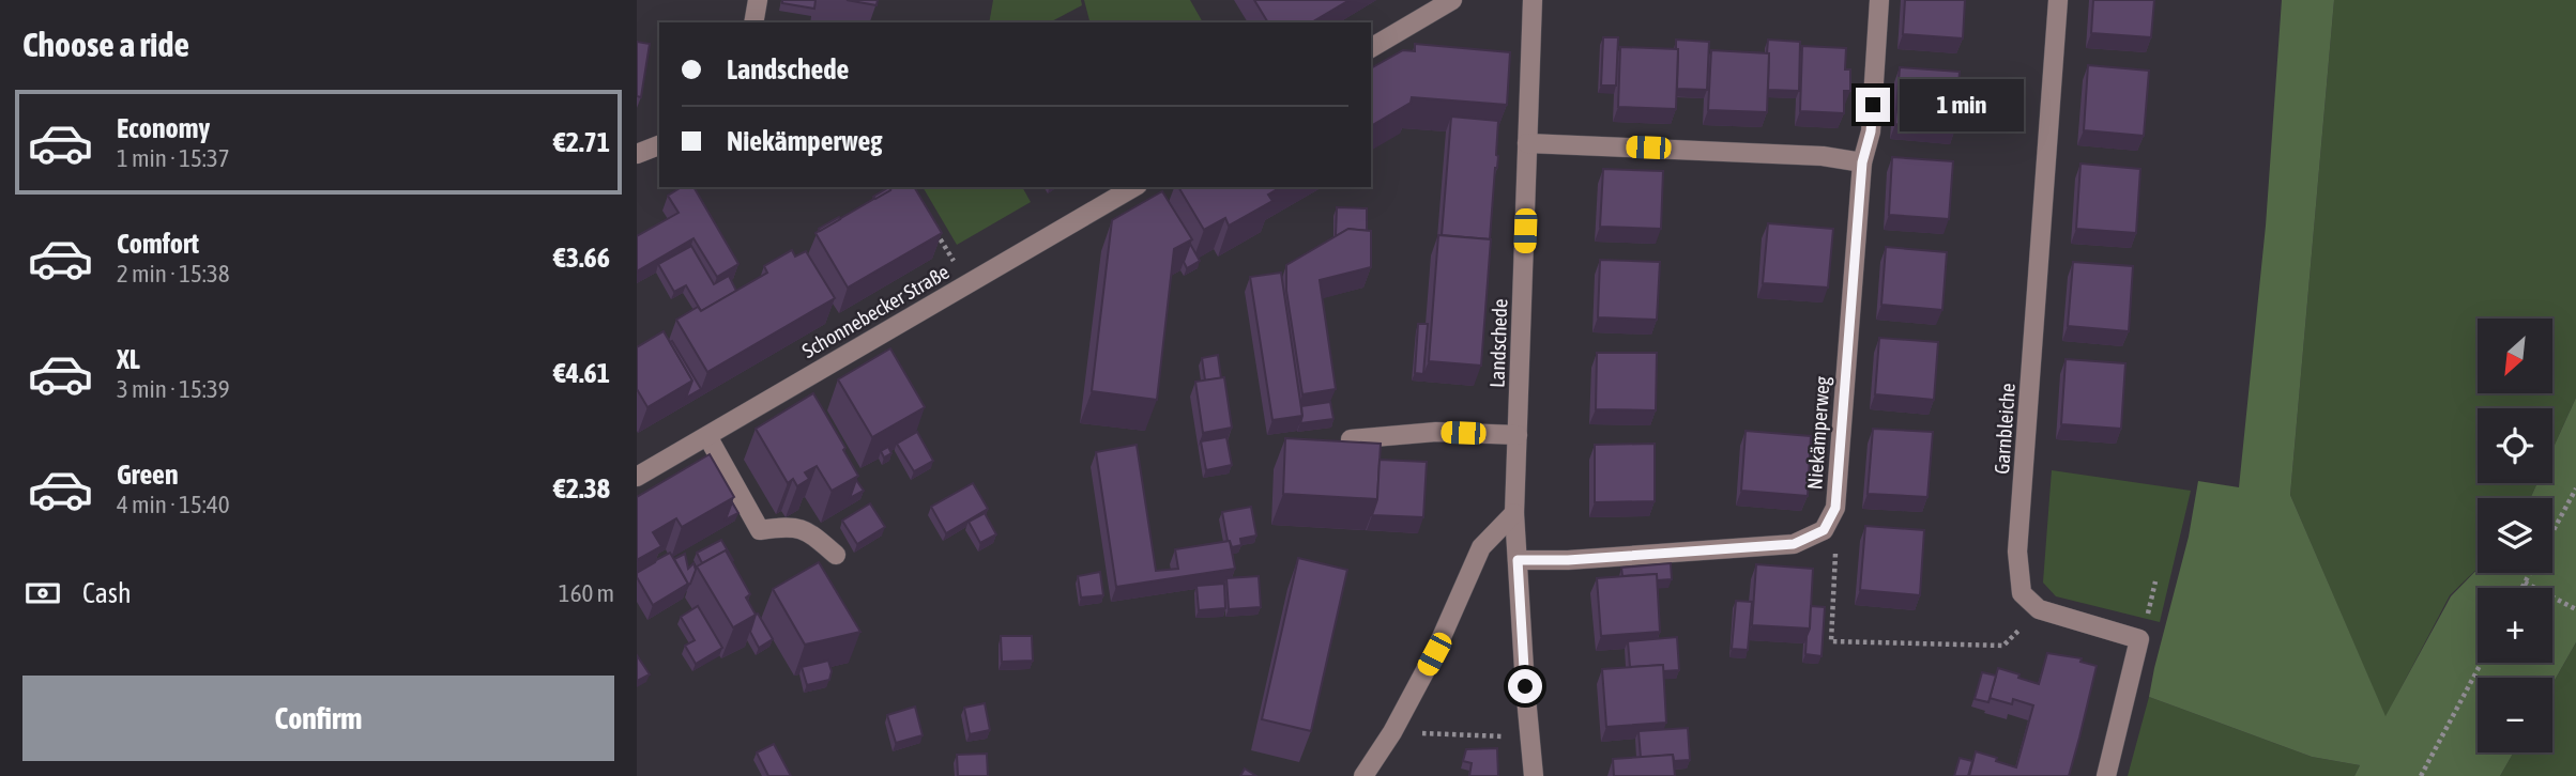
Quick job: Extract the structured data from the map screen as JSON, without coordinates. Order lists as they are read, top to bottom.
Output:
{
  "streets": {
    "street": [
      "Schonnebecker Straße",
      "Landschede",
      "Garnbleiche",
      "Niekämperweg"
    ]
  },
  "north": "bottom left",
  "page": {
    "heading": "Choose a ride",
    "banner": ["Landschede", "Niekämperweg"],
    "bubble": "1 min",
    "list": [
      {
        "name": "Economy",
        "note": "1 min · 15:37",
        "value": "€2.71"
      },
      {
        "name": "Comfort",
        "note": "2 min · 15:38",
        "value": "€3.66"
      },
      {
        "name": "XL",
        "note": "3 min · 15:39",
        "value": "€4.61"
      },
      {
        "name": "Green",
        "note": "4 min · 15:40",
        "value": "€2.38"
      }
    ],
    "map_buttons": ["+", "−"],
    "pay": ["Cash", "160 m"],
    "buttons": "Confirm"
  }
}
